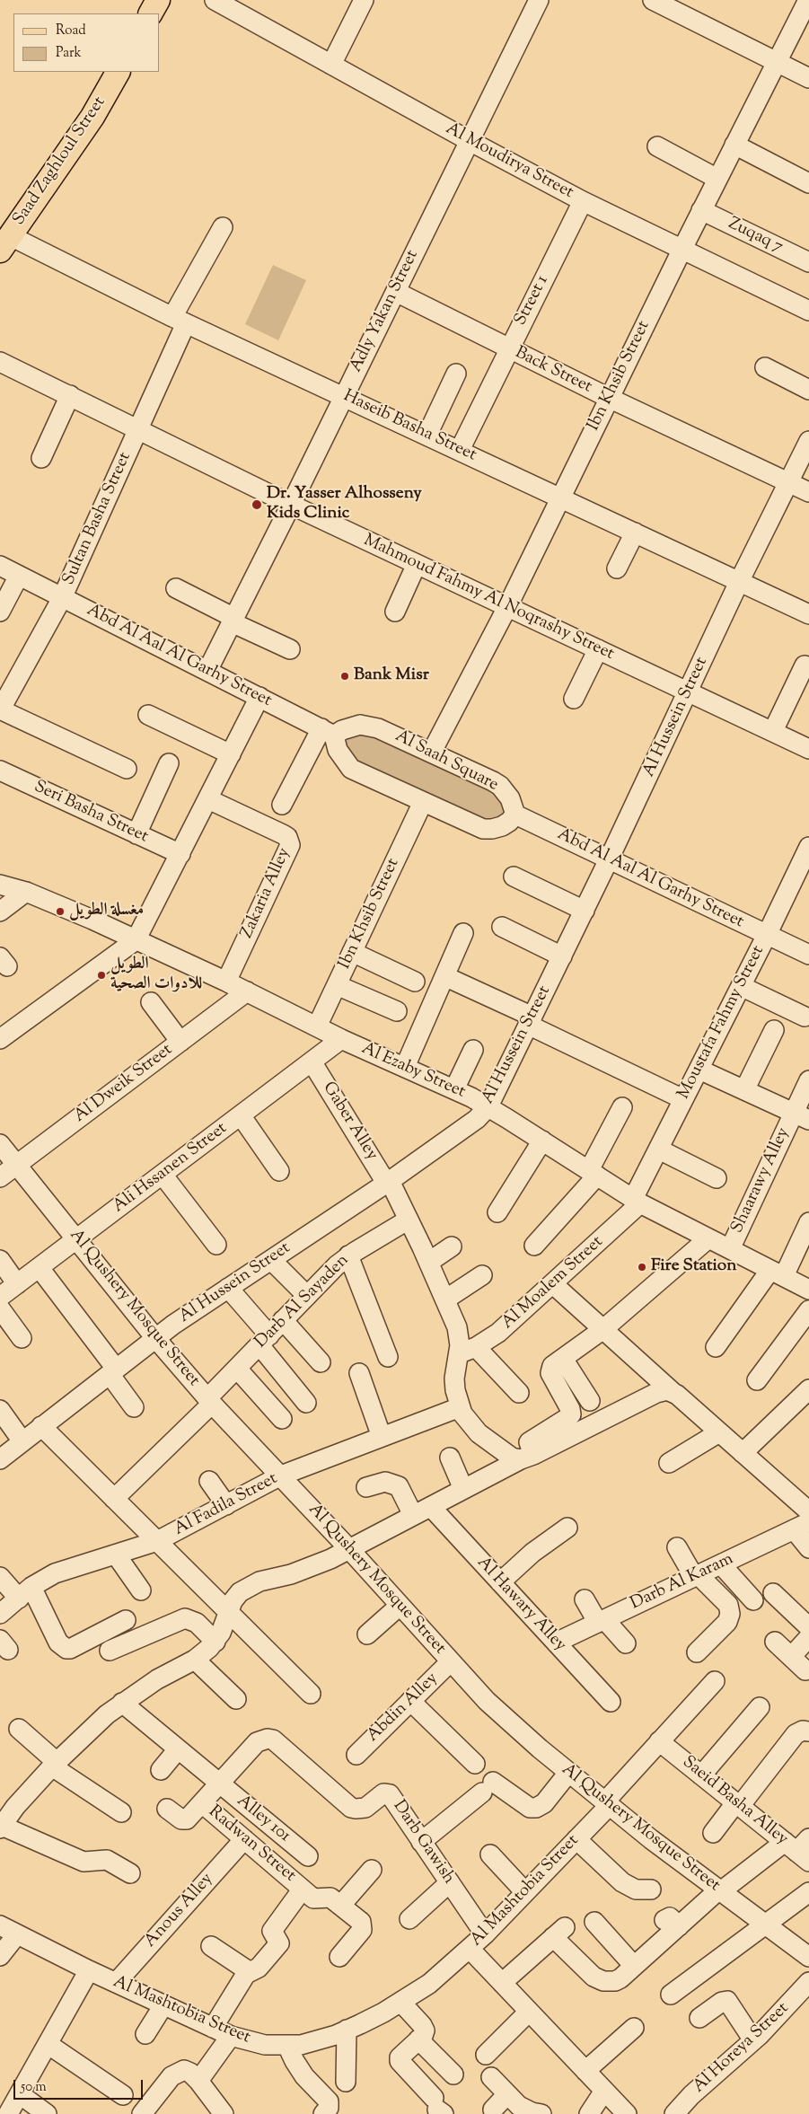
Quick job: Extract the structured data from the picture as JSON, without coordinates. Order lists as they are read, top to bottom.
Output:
{
  "streets": {
    "main road": ["Saad Zaghloul Street"],
    "street": [
      "Al Moudirya Street",
      "Zuqaq 7",
      "Street 1",
      "Adly Yakan Street",
      "Back Street",
      "Ibn Khsib Street",
      "Haseib Basha Street",
      "Sultan Basha Street",
      "Mahmoud Fahmy Al Noqrashy Street",
      "Abd Al Aal Al Garhy Street",
      "Al Hussein Street",
      "Al Saah Square",
      "Seri Basha Street",
      "Zakaria Alley",
      "Moustafa Fahmy Street",
      "Al Ezaby Street",
      "Al Dweik Street",
      "Gaber Alley",
      "Ali Hssanen Street",
      "Shaarawy Alley",
      "Al Moalem Street",
      "Darb Al Sayaden",
      "Al Qushery Mosque Street",
      "Al Fadila Street",
      "Darb Al Karam",
      "Al Hawary Alley",
      "Abdin Alley",
      "Saeid Basha Alley",
      "Alley 101",
      "Darb Gawish",
      "Radwan Street",
      "Al Mashtobia Street",
      "Anous Alley",
      "Al Horeya Street"
    ]
  },
  "crossings": [
    ["Saad Zaghloul Street", "Haseib Basha Street"],
    ["Al Moudirya Street", "Street 1"],
    ["Al Moudirya Street", "Adly Yakan Street"],
    ["Al Moudirya Street", "Ibn Khsib Street"],
    ["Zuqaq 7", "Ibn Khsib Street"],
    ["Street 1", "Back Street"],
    ["Street 1", "Haseib Basha Street"],
    ["Adly Yakan Street", "Back Street"],
    ["Adly Yakan Street", "Haseib Basha Street"],
    ["Adly Yakan Street", "Mahmoud Fahmy Al Noqrashy Street"],
    ["Adly Yakan Street", "Abd Al Aal Al Garhy Street"],
    ["Back Street", "Ibn Khsib Street"],
    ["Back Street", "Al Hussein Street"],
    ["Ibn Khsib Street", "Haseib Basha Street"],
    ["Ibn Khsib Street", "Mahmoud Fahmy Al Noqrashy Street"],
    ["Ibn Khsib Street", "Al Saah Square"],
    ["Ibn Khsib Street", "Al Ezaby Street"],
    ["Haseib Basha Street", "Sultan Basha Street"],
    ["Haseib Basha Street", "Al Hussein Street"],
    ["Sultan Basha Street", "Mahmoud Fahmy Al Noqrashy Street"],
    ["Sultan Basha Street", "Abd Al Aal Al Garhy Street"],
    ["Mahmoud Fahmy Al Noqrashy Street", "Al Hussein Street"],
    ["Abd Al Aal Al Garhy Street", "Al Hussein Street"],
    ["Abd Al Aal Al Garhy Street", "Al Saah Square"],
    ["Abd Al Aal Al Garhy Street", "Moustafa Fahmy Street"],
    ["Al Hussein Street", "Al Ezaby Street"],
    ["Al Hussein Street", "Gaber Alley"],
    ["Al Hussein Street", "Al Qushery Mosque Street"],
    ["Zakaria Alley", "Al Ezaby Street"],
    ["Moustafa Fahmy Street", "Al Ezaby Street"],
    ["Moustafa Fahmy Street", "Al Moalem Street"],
    ["Al Ezaby Street", "Al Dweik Street"],
    ["Al Ezaby Street", "Ali Hssanen Street"],
    ["Al Ezaby Street", "Shaarawy Alley"],
    ["Al Ezaby Street", "Al Moalem Street"],
    ["Al Dweik Street", "Al Qushery Mosque Street"],
    ["Gaber Alley", "Ali Hssanen Street"],
    ["Gaber Alley", "Al Moalem Street"],
    ["Gaber Alley", "Darb Al Sayaden"],
    ["Gaber Alley", "Al Fadila Street"],
    ["Ali Hssanen Street", "Al Qushery Mosque Street"],
    ["Darb Al Sayaden", "Al Qushery Mosque Street"],
    ["Al Qushery Mosque Street", "Al Fadila Street"],
    ["Al Qushery Mosque Street", "Abdin Alley"],
    ["Al Qushery Mosque Street", "Al Mashtobia Street"],
    ["Darb Al Karam", "Al Hawary Alley"],
    ["Alley 101", "Darb Gawish"],
    ["Darb Gawish", "Radwan Street"],
    ["Darb Gawish", "Al Mashtobia Street"],
    ["Radwan Street", "Anous Alley"],
    ["Al Mashtobia Street", "Anous Alley"]
  ],
  "places": [
    "Dr. Yasser Alhosseny Kids Clinic",
    "Bank Misr",
    "مغسلة الطويل",
    "الطويل للادوات الصحية",
    "Fire Station"
  ],
  "legend": ["Road", "Park"],
  "scale_bar": "50 m"
}
